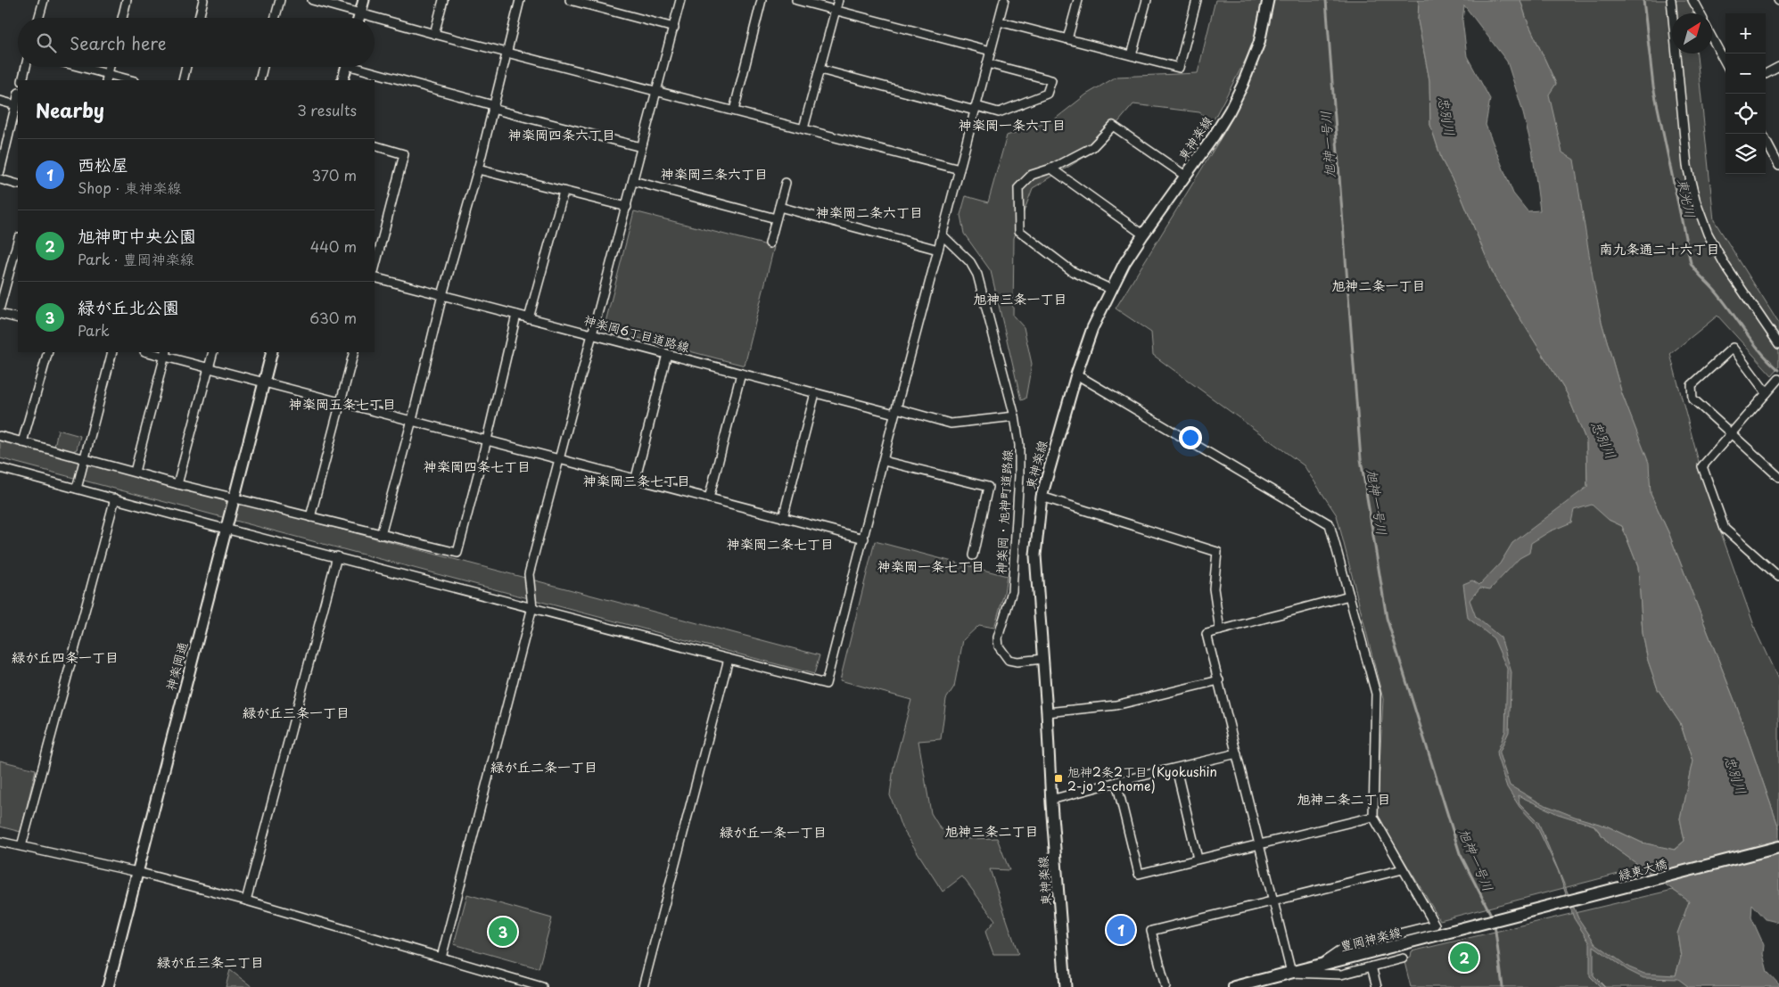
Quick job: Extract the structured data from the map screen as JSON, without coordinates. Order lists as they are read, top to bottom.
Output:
{
  "streets": {
    "main road": ["緑東大橋", "豊岡神楽線"],
    "street": [
      "東神楽線",
      "神楽岡6丁目道路線",
      "神楽岡・旭神町道路線",
      "神楽岡通"
    ]
  },
  "crossings": [
    ["東神楽線", "神楽岡・旭神町道路線"],
    ["神楽岡6丁目道路線", "神楽岡・旭神町道路線"],
    ["緑東大橋", "豊岡神楽線"]
  ],
  "districts": [
    "神楽岡一条六丁目",
    "神楽岡四条六丁目",
    "神楽岡三条六丁目",
    "神楽岡二条六丁目",
    "南九条通二十六丁目",
    "旭神二条一丁目",
    "旭神三条一丁目",
    "神楽岡五条七丁目",
    "神楽岡四条七丁目",
    "神楽岡三条七丁目",
    "神楽岡二条七丁目",
    "神楽岡一条七丁目",
    "緑が丘四条一丁目",
    "緑が丘三条一丁目",
    "緑が丘二条一丁目",
    "旭神二条二丁目",
    "旭神三条二丁目",
    "緑が丘一条一丁目",
    "緑が丘三条二丁目"
  ],
  "water": ["忠別川", "旭神一号川", "東光川"],
  "places": {
    "transit": ["旭神2条2丁目 (Kyokushin 2-jo 2-chome)"]
  },
  "north": "top right",
  "page": {
    "map_buttons": ["+", "−"],
    "search": "Search here",
    "heading": ["Nearby", "3 results"],
    "list": [
      {
        "mark": "1",
        "name": "西松屋",
        "note": "Shop · 東神楽線",
        "value": "370 m"
      },
      {
        "mark": "2",
        "name": "旭神町中央公園",
        "note": "Park · 豊岡神楽線",
        "value": "440 m"
      },
      {
        "mark": "3",
        "name": "緑が丘北公園",
        "note": "Park",
        "value": "630 m"
      }
    ],
    "pins": ["1", "3", "2"]
  }
}
